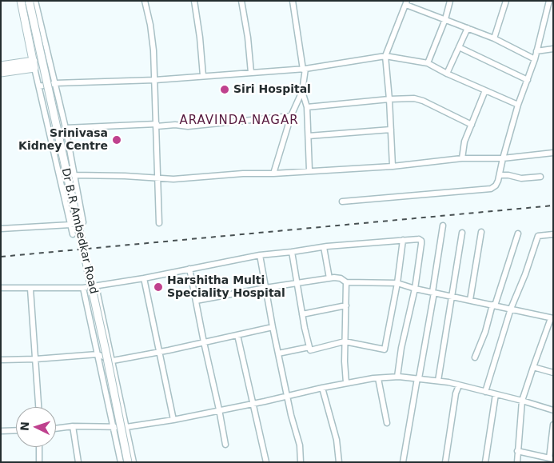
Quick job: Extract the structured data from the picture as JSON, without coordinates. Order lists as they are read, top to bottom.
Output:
{
  "streets": {
    "street": ["Dr B.R Ambedkar Road"]
  },
  "districts": ["ARAVINDA NAGAR"],
  "places": ["Siri Hospital", "Srinivasa Kidney Centre", "Harshitha Multi Speciality Hospital"],
  "north": "left"
}
